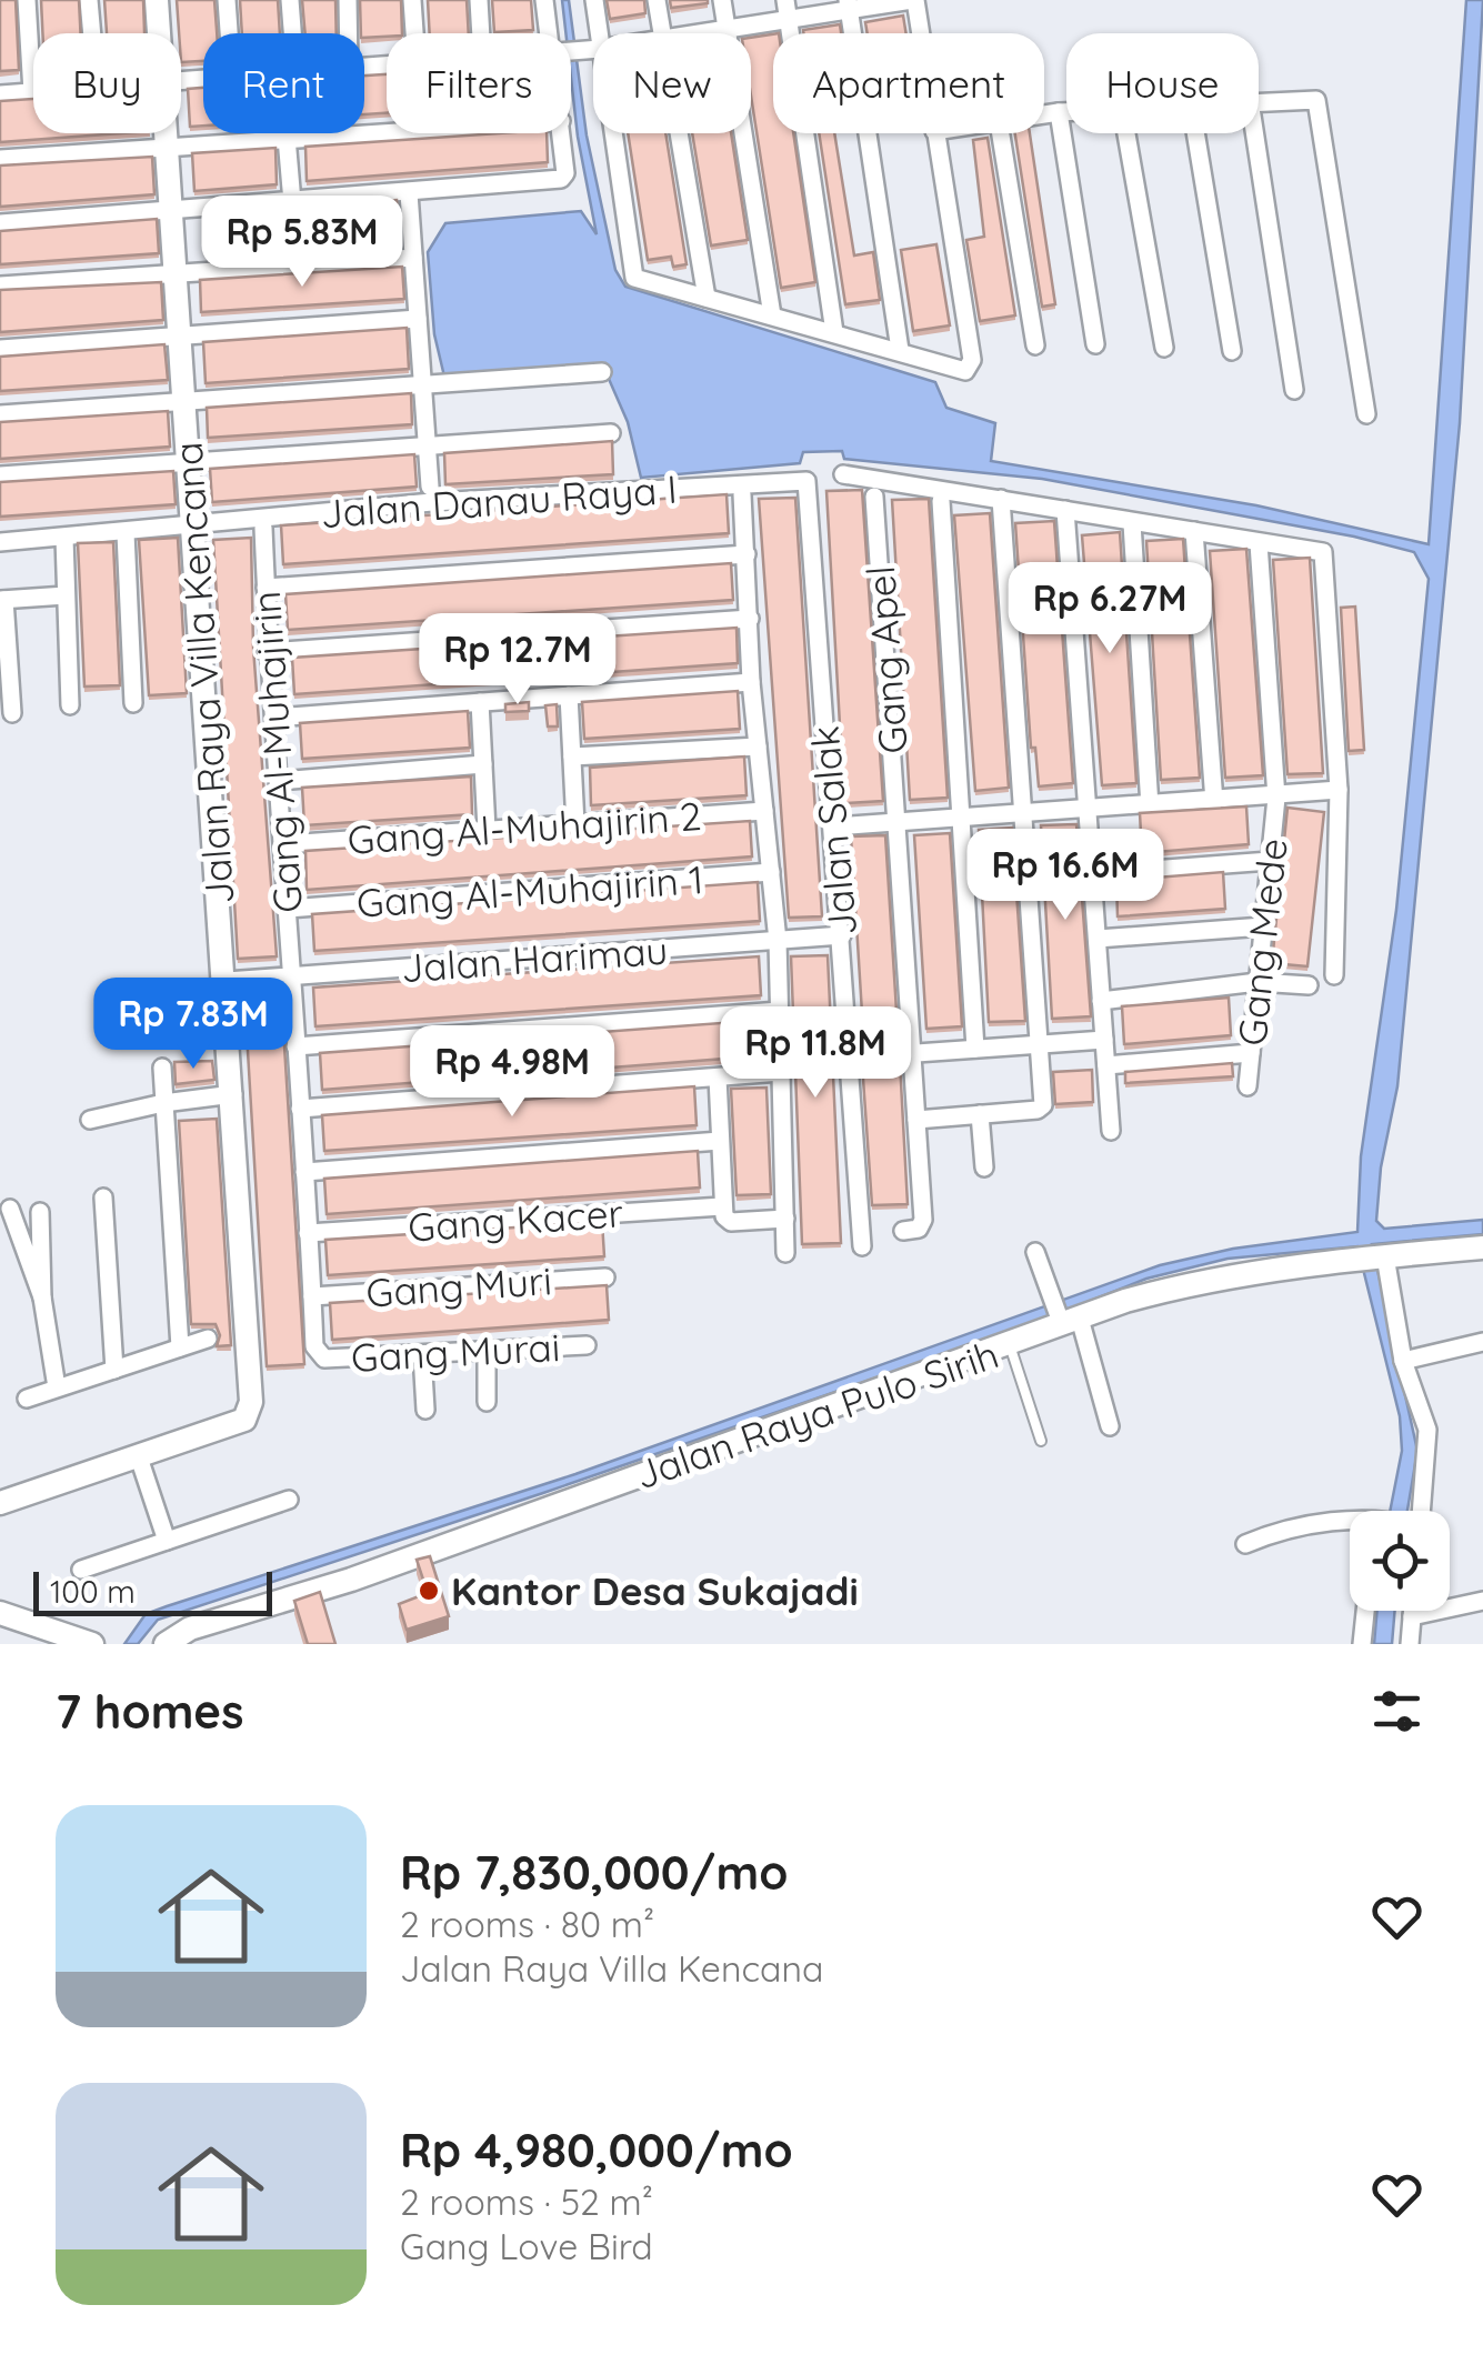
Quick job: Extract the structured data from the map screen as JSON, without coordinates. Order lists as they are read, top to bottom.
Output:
{
  "streets": {
    "street": [
      "Jalan Danau Raya I",
      "Gang Apel",
      "Jalan Raya Villa Kencana",
      "Gang Al-Muhajirin",
      "Gang Al-Muhajirin 2",
      "Jalan Salak",
      "Gang Al-Muhajirin 1",
      "Gang Mede",
      "Jalan Harimau",
      "Gang Kacer",
      "Gang Muri",
      "Gang Murai",
      "Jalan Raya Pulo Sirih"
    ]
  },
  "crossings": [
    ["Jalan Danau Raya I", "Jalan Raya Villa Kencana"],
    ["Jalan Danau Raya I", "Jalan Salak"],
    ["Jalan Raya Villa Kencana", "Jalan Harimau"],
    ["Gang Al-Muhajirin", "Gang Al-Muhajirin 2"],
    ["Gang Al-Muhajirin", "Gang Al-Muhajirin 1"],
    ["Gang Al-Muhajirin", "Jalan Harimau"],
    ["Gang Al-Muhajirin", "Gang Kacer"],
    ["Gang Al-Muhajirin", "Gang Muri"],
    ["Gang Al-Muhajirin", "Gang Murai"],
    ["Jalan Salak", "Jalan Harimau"]
  ],
  "places": ["Kantor Desa Sukajadi"],
  "scale_bar": "100 m",
  "page": {
    "chip": [
      "Buy",
      "Rent",
      "Filters",
      "New",
      "Apartment",
      "House"
    ],
    "price": [
      "Rp 5.83M",
      "Rp 6.27M",
      "Rp 12.7M",
      "Rp 16.6M",
      "Rp 7.83M",
      "Rp 11.8M",
      "Rp 4.98M"
    ],
    "scale": "100 m",
    "heading": "7 homes",
    "list": [
      {
        "name": "Rp 7,830,000/mo",
        "note": "2 rooms · 80 m² · Jalan Raya Villa Kencana"
      },
      {
        "name": "Rp 4,980,000/mo",
        "note": "2 rooms · 52 m² · Gang Love Bird"
      }
    ]
  }
}
